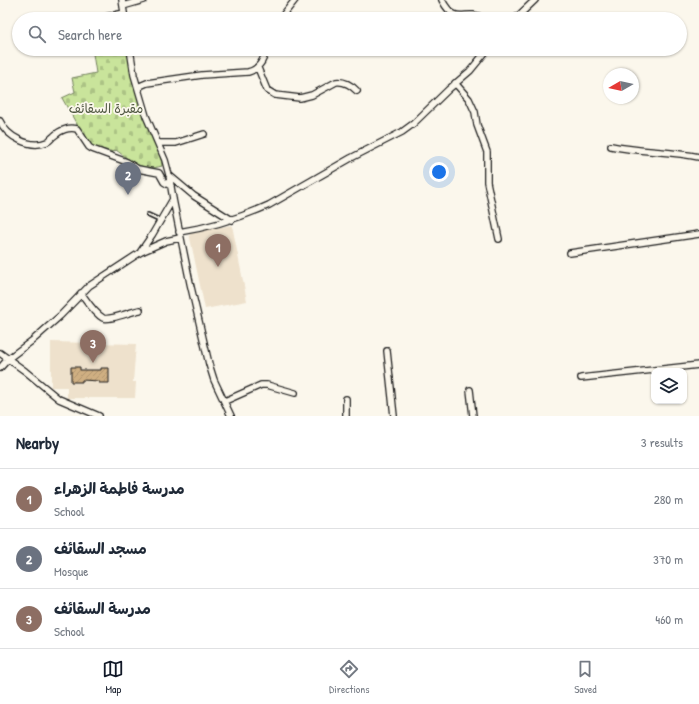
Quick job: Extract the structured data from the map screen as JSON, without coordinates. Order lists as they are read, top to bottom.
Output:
{
  "parks": ["مقبرة السقائف"],
  "north": "left",
  "page": {
    "search": "Search here",
    "pins": ["2", "1", "3"],
    "heading": ["Nearby", "3 results"],
    "list": [
      {
        "mark": "1",
        "name": "مدرسة فاطمة الزهراء",
        "note": "School",
        "value": "280 m"
      },
      {
        "mark": "2",
        "name": "مسجد السقائف",
        "note": "Mosque",
        "value": "370 m"
      },
      {
        "mark": "3",
        "name": "مدرسة السقائف",
        "note": "School",
        "value": "460 m"
      }
    ],
    "nav": ["Map", "Directions", "Saved"]
  }
}
